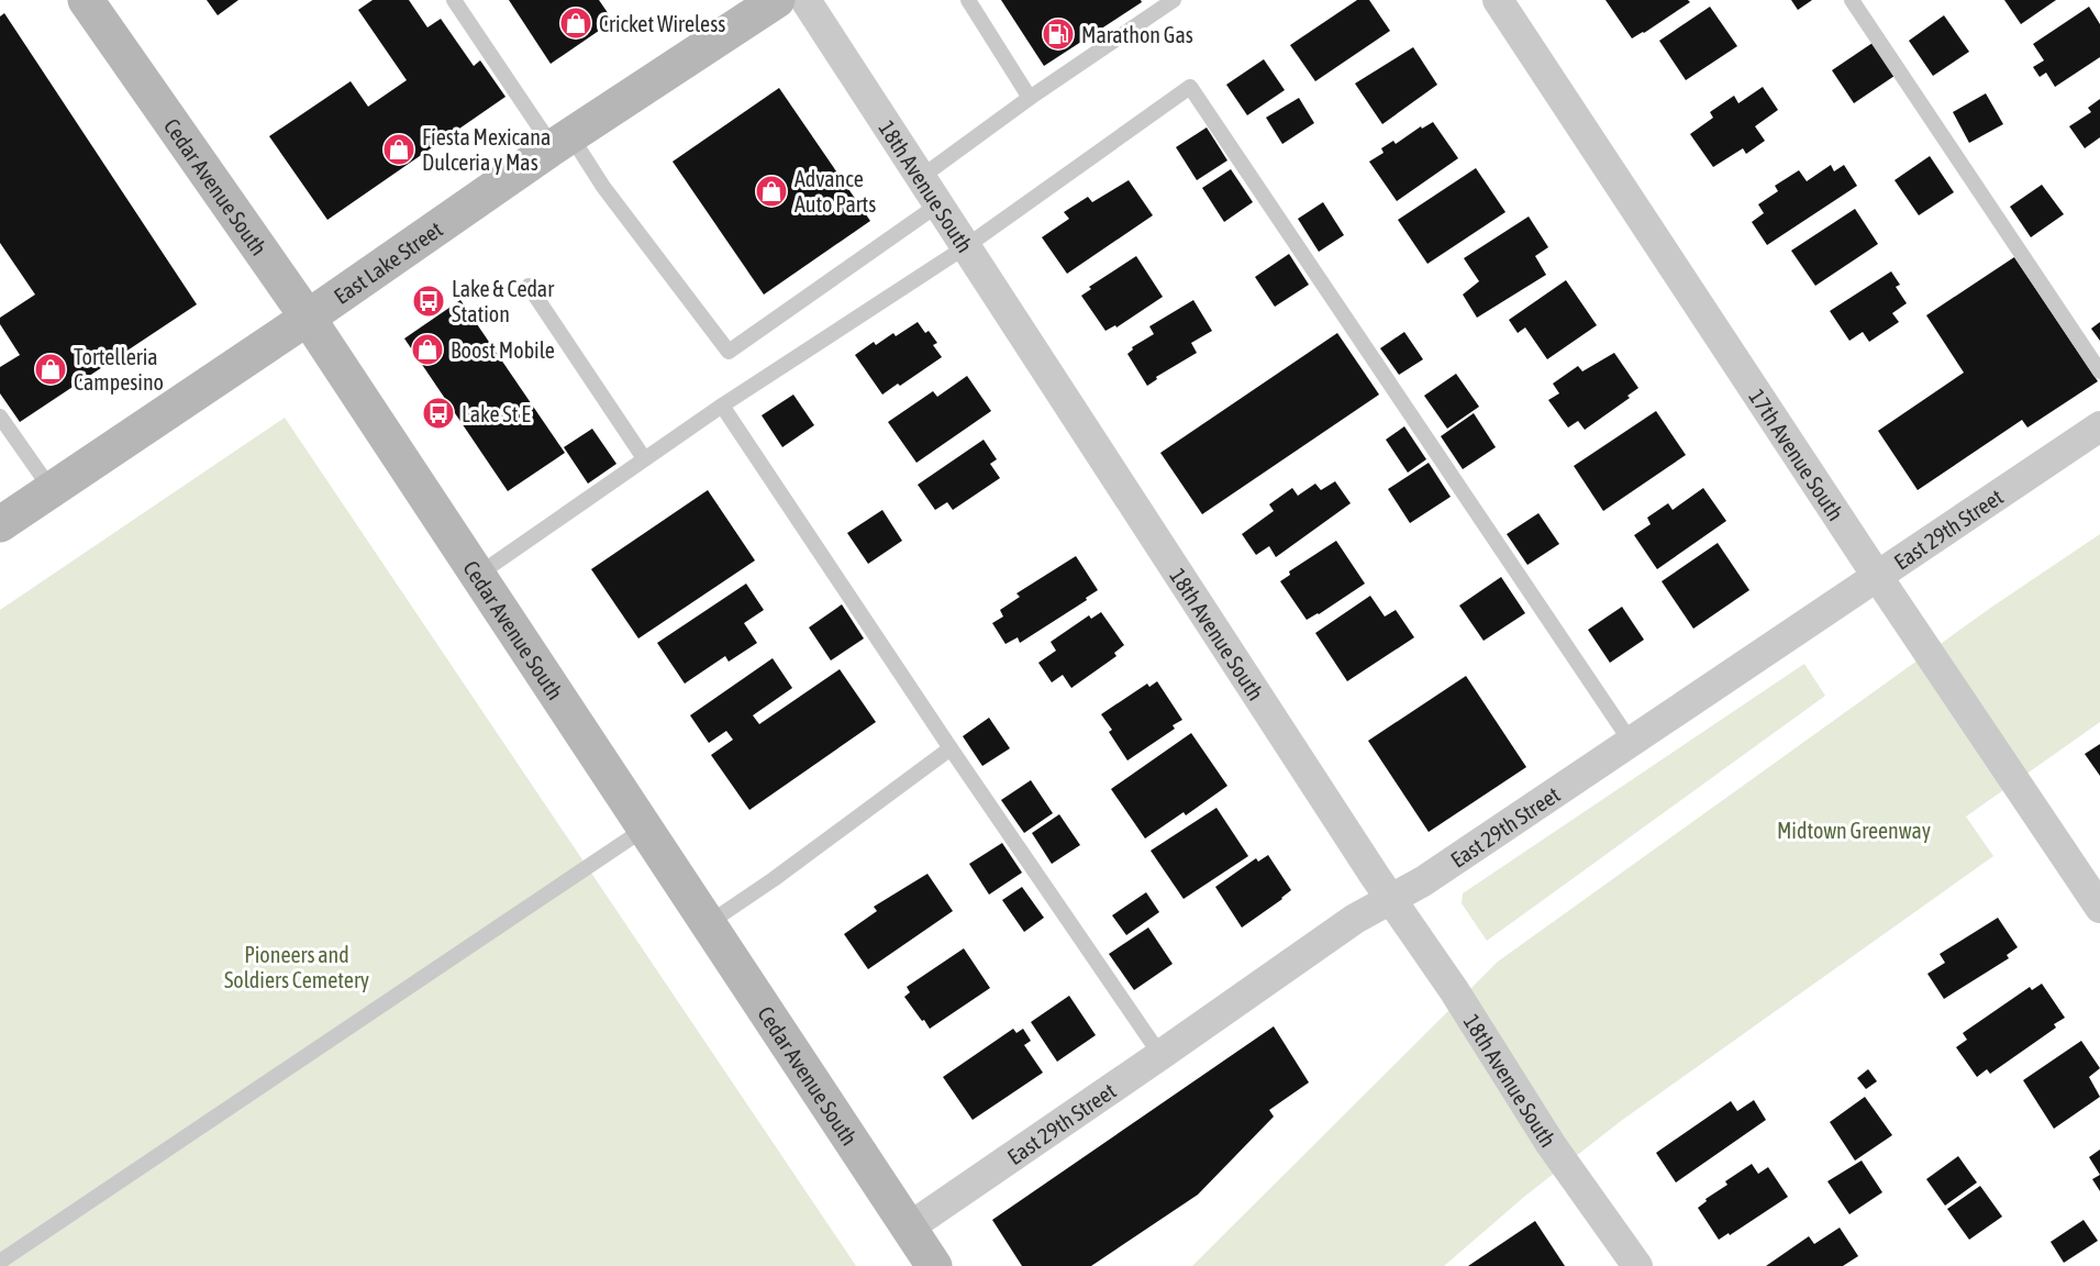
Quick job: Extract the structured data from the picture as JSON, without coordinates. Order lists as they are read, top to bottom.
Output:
{
  "streets": {
    "main road": ["Cedar Avenue South", "East Lake Street"],
    "street": ["18th Avenue South", "17th Avenue South", "East 29th Street"]
  },
  "crossings": [
    ["Cedar Avenue South", "East Lake Street"],
    ["Cedar Avenue South", "East 29th Street"],
    ["18th Avenue South", "East 29th Street"],
    ["17th Avenue South", "East 29th Street"]
  ],
  "parks": ["Midtown Greenway", "Pioneers and Soldiers Cemetery"],
  "places": {
    "shop": [
      "Cricket Wireless",
      "Fiesta Mexicana Dulceria y Mas",
      "Advance Auto Parts",
      "Boost Mobile",
      "Tortelleria Campesino"
    ],
    "fuel station": ["Marathon Gas"],
    "bus stop": ["Lake & Cedar Station", "Lake St E"]
  }
}
